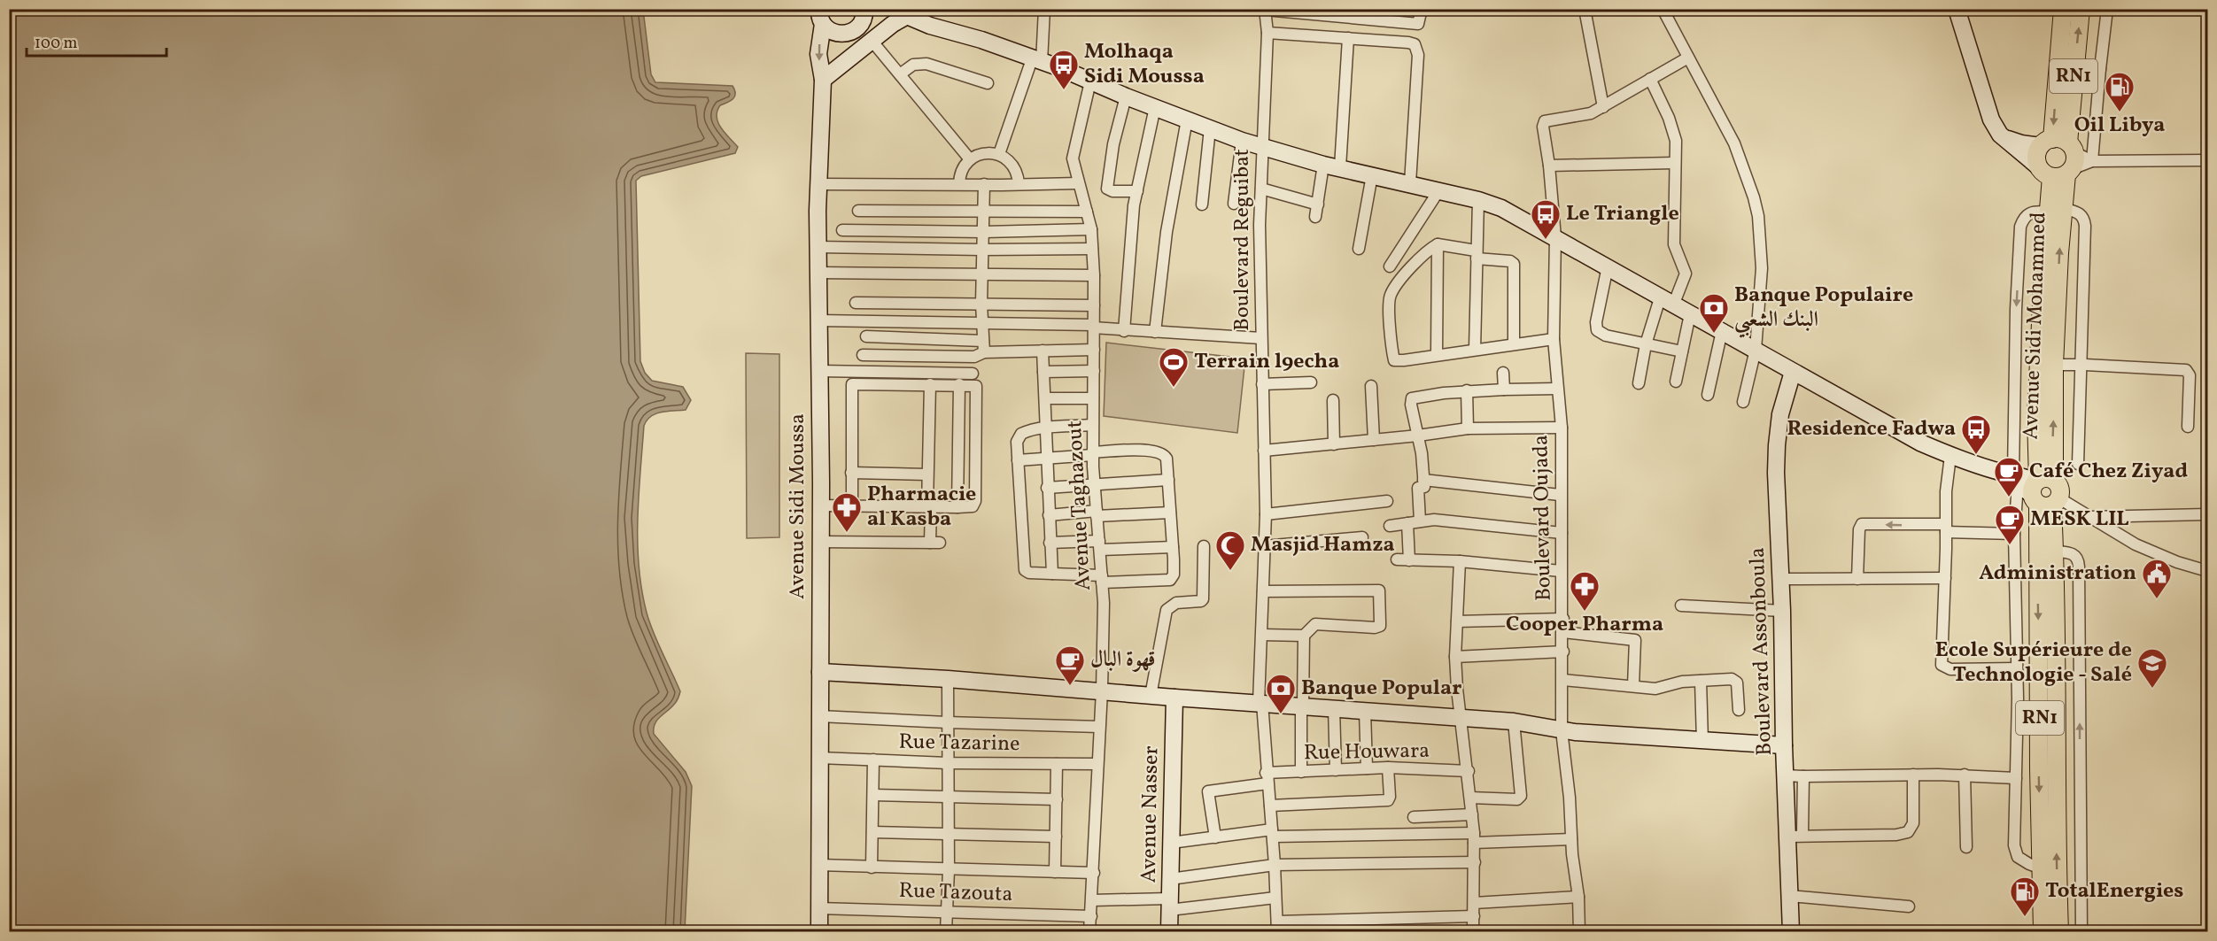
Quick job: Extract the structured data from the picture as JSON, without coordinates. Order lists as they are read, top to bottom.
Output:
{
  "streets": {
    "main road": ["RN1", "Avenue Sidi Mohammed"],
    "street": [
      "Boulevard Reguibat",
      "Avenue Taghazout",
      "Avenue Sidi Moussa",
      "Boulevard Oujada",
      "Boulevard Assonboula",
      "Rue Tazarine",
      "Rue Houwara",
      "Avenue Nasser",
      "Rue Tazouta"
    ]
  },
  "crossings": [
    ["RN1", "Avenue Sidi Mohammed"],
    ["Boulevard Reguibat", "Rue Houwara"],
    ["Avenue Taghazout", "Rue Tazarine"],
    ["Avenue Taghazout", "Rue Tazouta"],
    ["Avenue Sidi Moussa", "Rue Tazarine"],
    ["Avenue Sidi Moussa", "Rue Tazouta"]
  ],
  "places": {
    "bus stop": ["Molhaqa Sidi Moussa", "Le Triangle", "Residence Fadwa"],
    "fuel station": ["Oil Libya", "TotalEnergies"],
    "bank": ["Banque Populaire البنك الشعبي", "Banque Popular"],
    "sports": ["Terrain l9echa"],
    "cafe": ["Café Chez Ziyad", "MESK LIL", "قهوة البال"],
    "pharmacy": ["Pharmacie al Kasba", "Cooper Pharma"],
    "mosque": ["Masjid Hamza"],
    "public building": ["Administration"],
    "school or university": ["Ecole Supérieure de Technologie - Salé"]
  },
  "scale_bar": "100 m"
}
